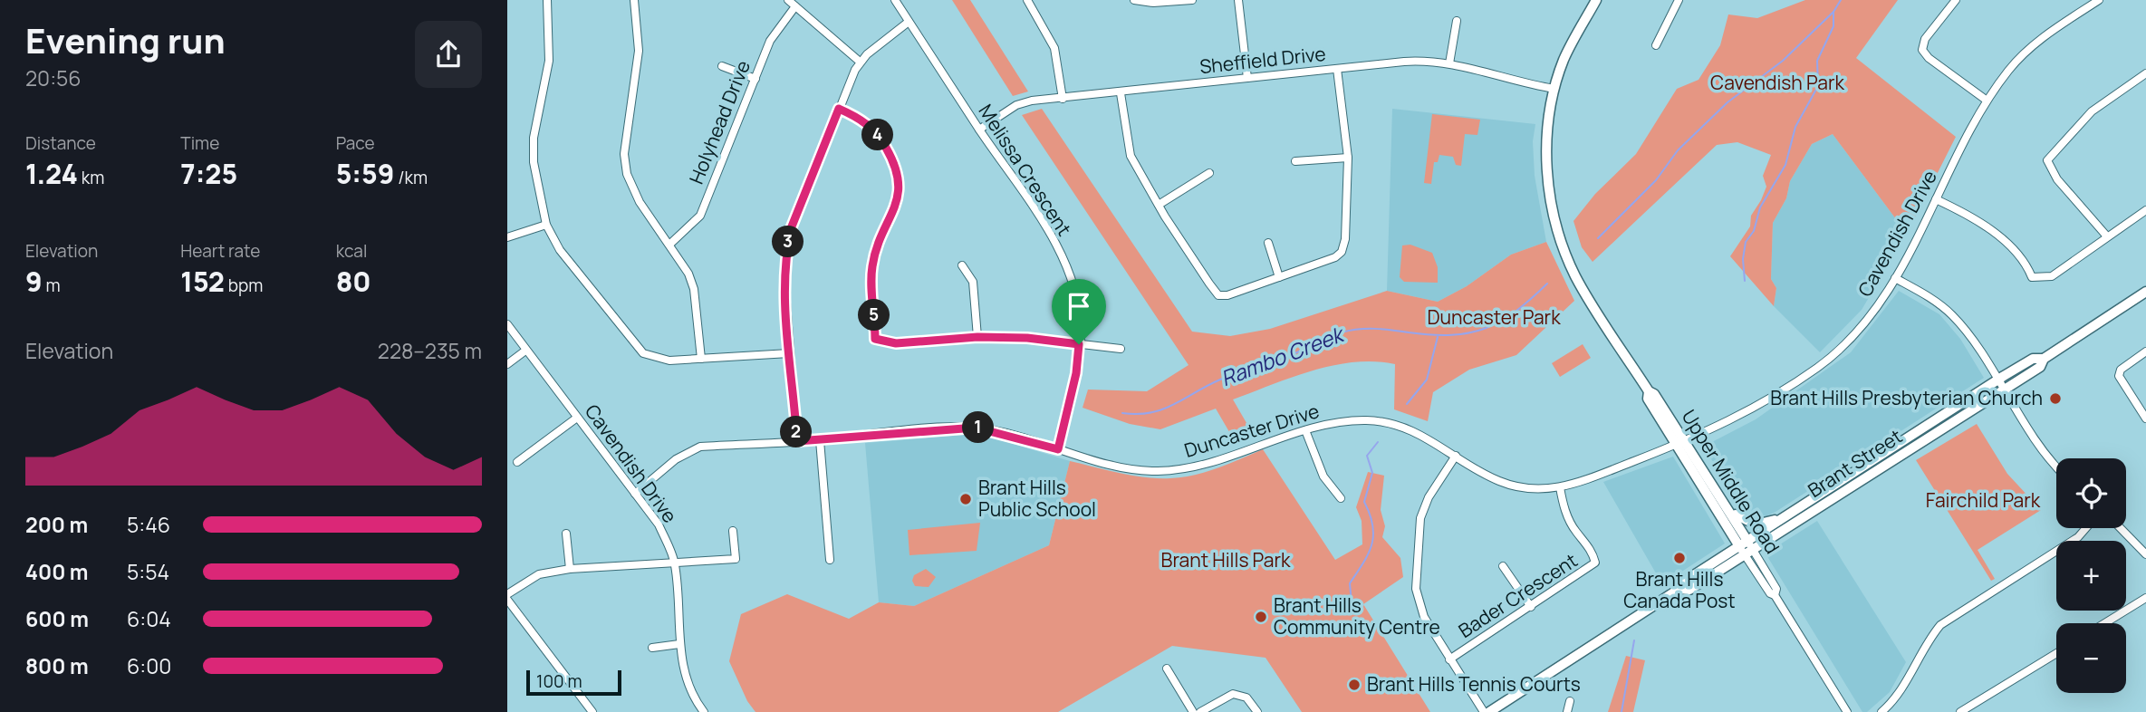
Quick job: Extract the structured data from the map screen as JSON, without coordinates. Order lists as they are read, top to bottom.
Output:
{
  "streets": {
    "main road": ["Brant Street", "Upper Middle Road"],
    "street": [
      "Sheffield Drive",
      "Holyhead Drive",
      "Melissa Crescent",
      "Cavendish Drive",
      "Duncaster Drive",
      "Bader Crescent"
    ]
  },
  "crossings": [
    ["Sheffield Drive", "Melissa Crescent"],
    ["Sheffield Drive", "Upper Middle Road"],
    ["Melissa Crescent", "Duncaster Drive"],
    ["Cavendish Drive", "Duncaster Drive"],
    ["Cavendish Drive", "Upper Middle Road"],
    ["Duncaster Drive", "Upper Middle Road"],
    ["Duncaster Drive", "Bader Crescent"],
    ["Brant Street", "Upper Middle Road"]
  ],
  "water": ["Rambo Creek"],
  "parks": [
    "Cavendish Park",
    "Duncaster Park",
    "Fairchild Park",
    "Brant Hills Park"
  ],
  "places": [
    "Brant Hills Presbyterian Church",
    "Brant Hills Public School",
    "Brant Hills Canada Post",
    "Brant Hills Community Centre",
    "Brant Hills Tennis Courts"
  ],
  "scale_bar": "100 m",
  "page": {
    "heading": ["Evening run", "20:56"],
    "stats": [
      ["Distance", "1.24 km"],
      ["Time", "7:25"],
      ["Pace", "5:59 /km"],
      ["Elevation", "9 m"],
      ["Heart rate", "152 bpm"],
      ["kcal", "80"]
    ],
    "pins": [
      "4",
      "3",
      "5",
      "1",
      "2"
    ],
    "chart": ["Elevation", "228–235 m"],
    "map_buttons": ["+", "−"],
    "list": [
      {
        "name": "200 m",
        "note": "5:46"
      },
      {
        "name": "400 m",
        "note": "5:54"
      },
      {
        "name": "600 m",
        "note": "6:04"
      },
      {
        "name": "800 m",
        "note": "6:00"
      }
    ],
    "scale": "100 m"
  }
}
